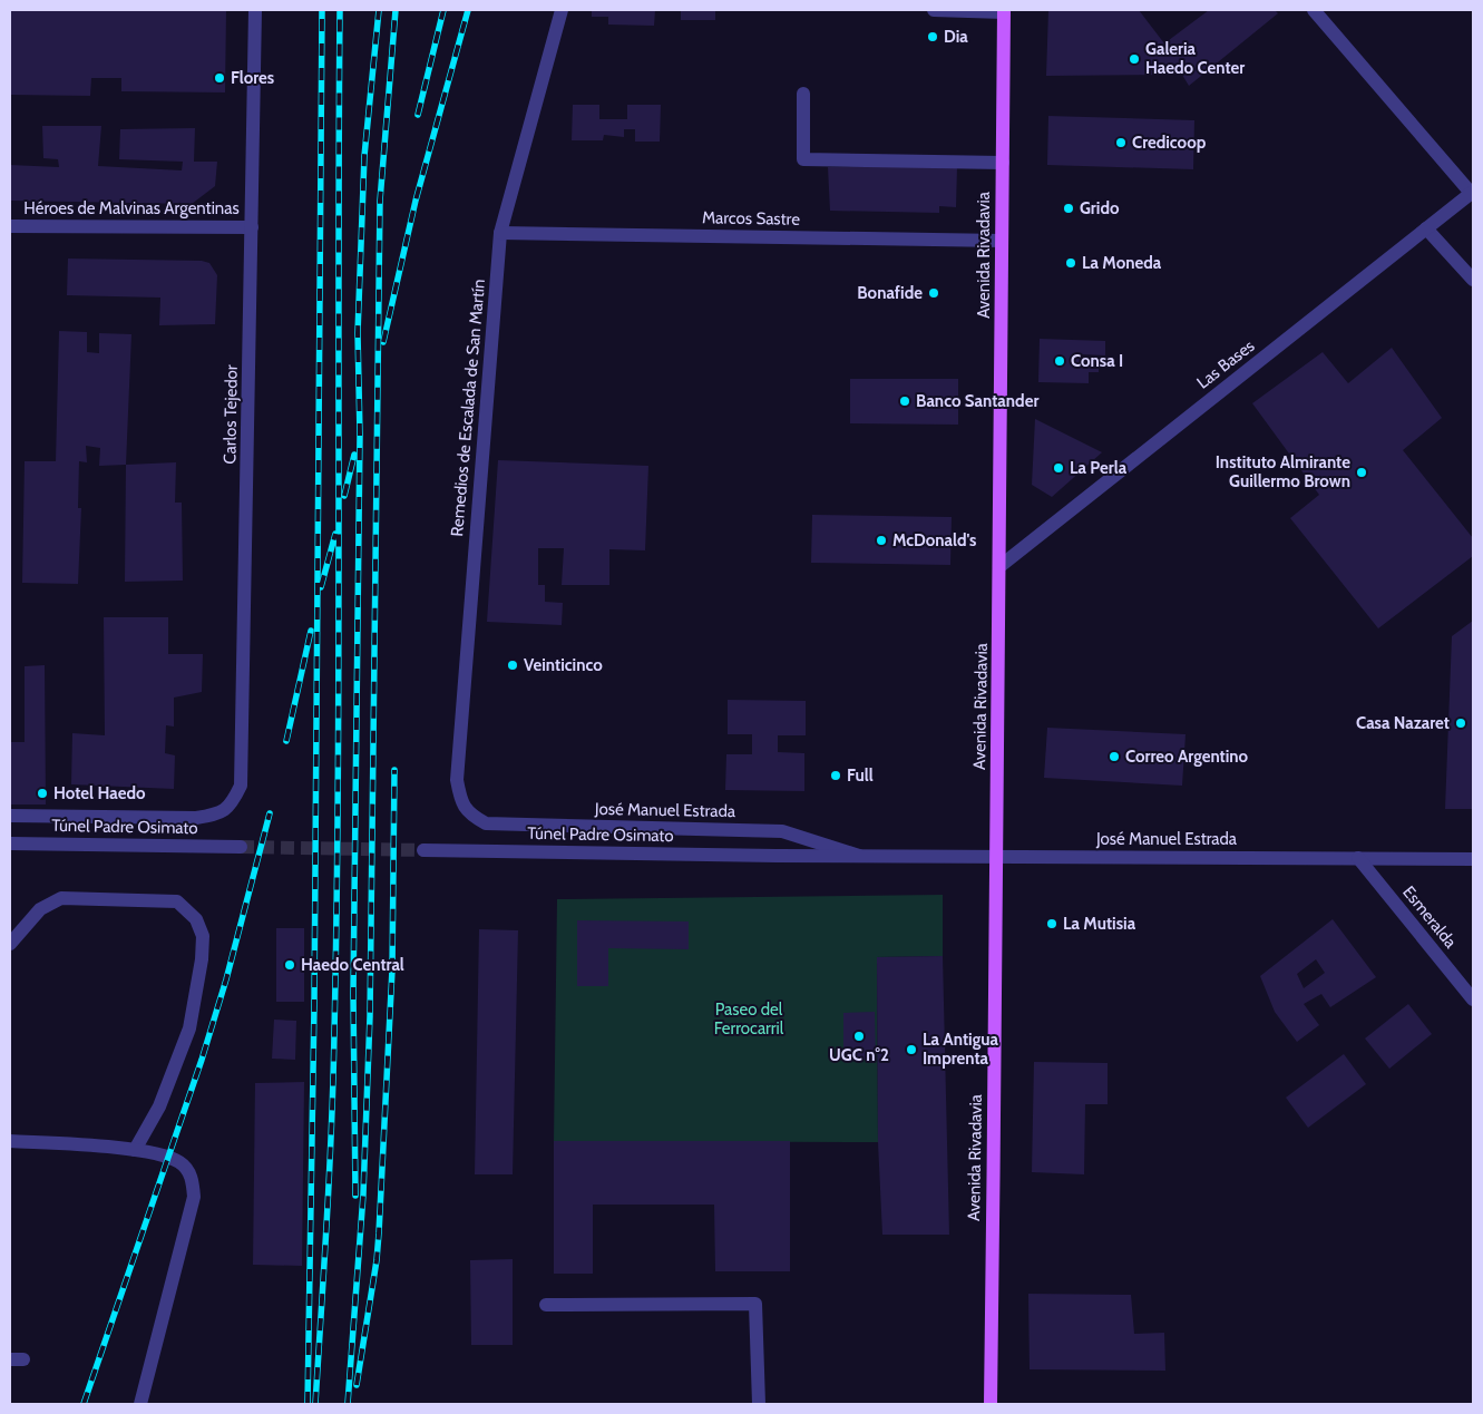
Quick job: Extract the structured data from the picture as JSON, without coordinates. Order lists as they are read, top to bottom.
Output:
{
  "streets": {
    "main road": ["Avenida Rivadavia"],
    "street": [
      "Héroes de Malvinas Argentinas",
      "Marcos Sastre",
      "Las Bases",
      "Remedios de Escalada de San Martín",
      "Carlos Tejedor",
      "José Manuel Estrada",
      "Túnel Padre Osimato",
      "Esmeralda"
    ]
  },
  "crossings": [
    ["Héroes de Malvinas Argentinas", "Carlos Tejedor"],
    ["Marcos Sastre", "Avenida Rivadavia"],
    ["Marcos Sastre", "Remedios de Escalada de San Martín"],
    ["Avenida Rivadavia", "Las Bases"],
    ["Avenida Rivadavia", "José Manuel Estrada"],
    ["Remedios de Escalada de San Martín", "José Manuel Estrada"],
    ["José Manuel Estrada", "Túnel Padre Osimato"],
    ["José Manuel Estrada", "Esmeralda"]
  ],
  "parks": ["Paseo del Ferrocarril"],
  "places": [
    "Dia",
    "Galeria Haedo Center",
    "Flores",
    "Credicoop",
    "Grido",
    "La Moneda",
    "Bonafide",
    "Consa I",
    "Banco Santander",
    "La Perla",
    "Instituto Almirante Guillermo Brown",
    "McDonald's",
    "Veinticinco",
    "Casa Nazaret",
    "Correo Argentino",
    "Full",
    "Hotel Haedo",
    "La Mutisia",
    "Haedo Central",
    "UGC n°2",
    "La Antigua Imprenta"
  ]
}
